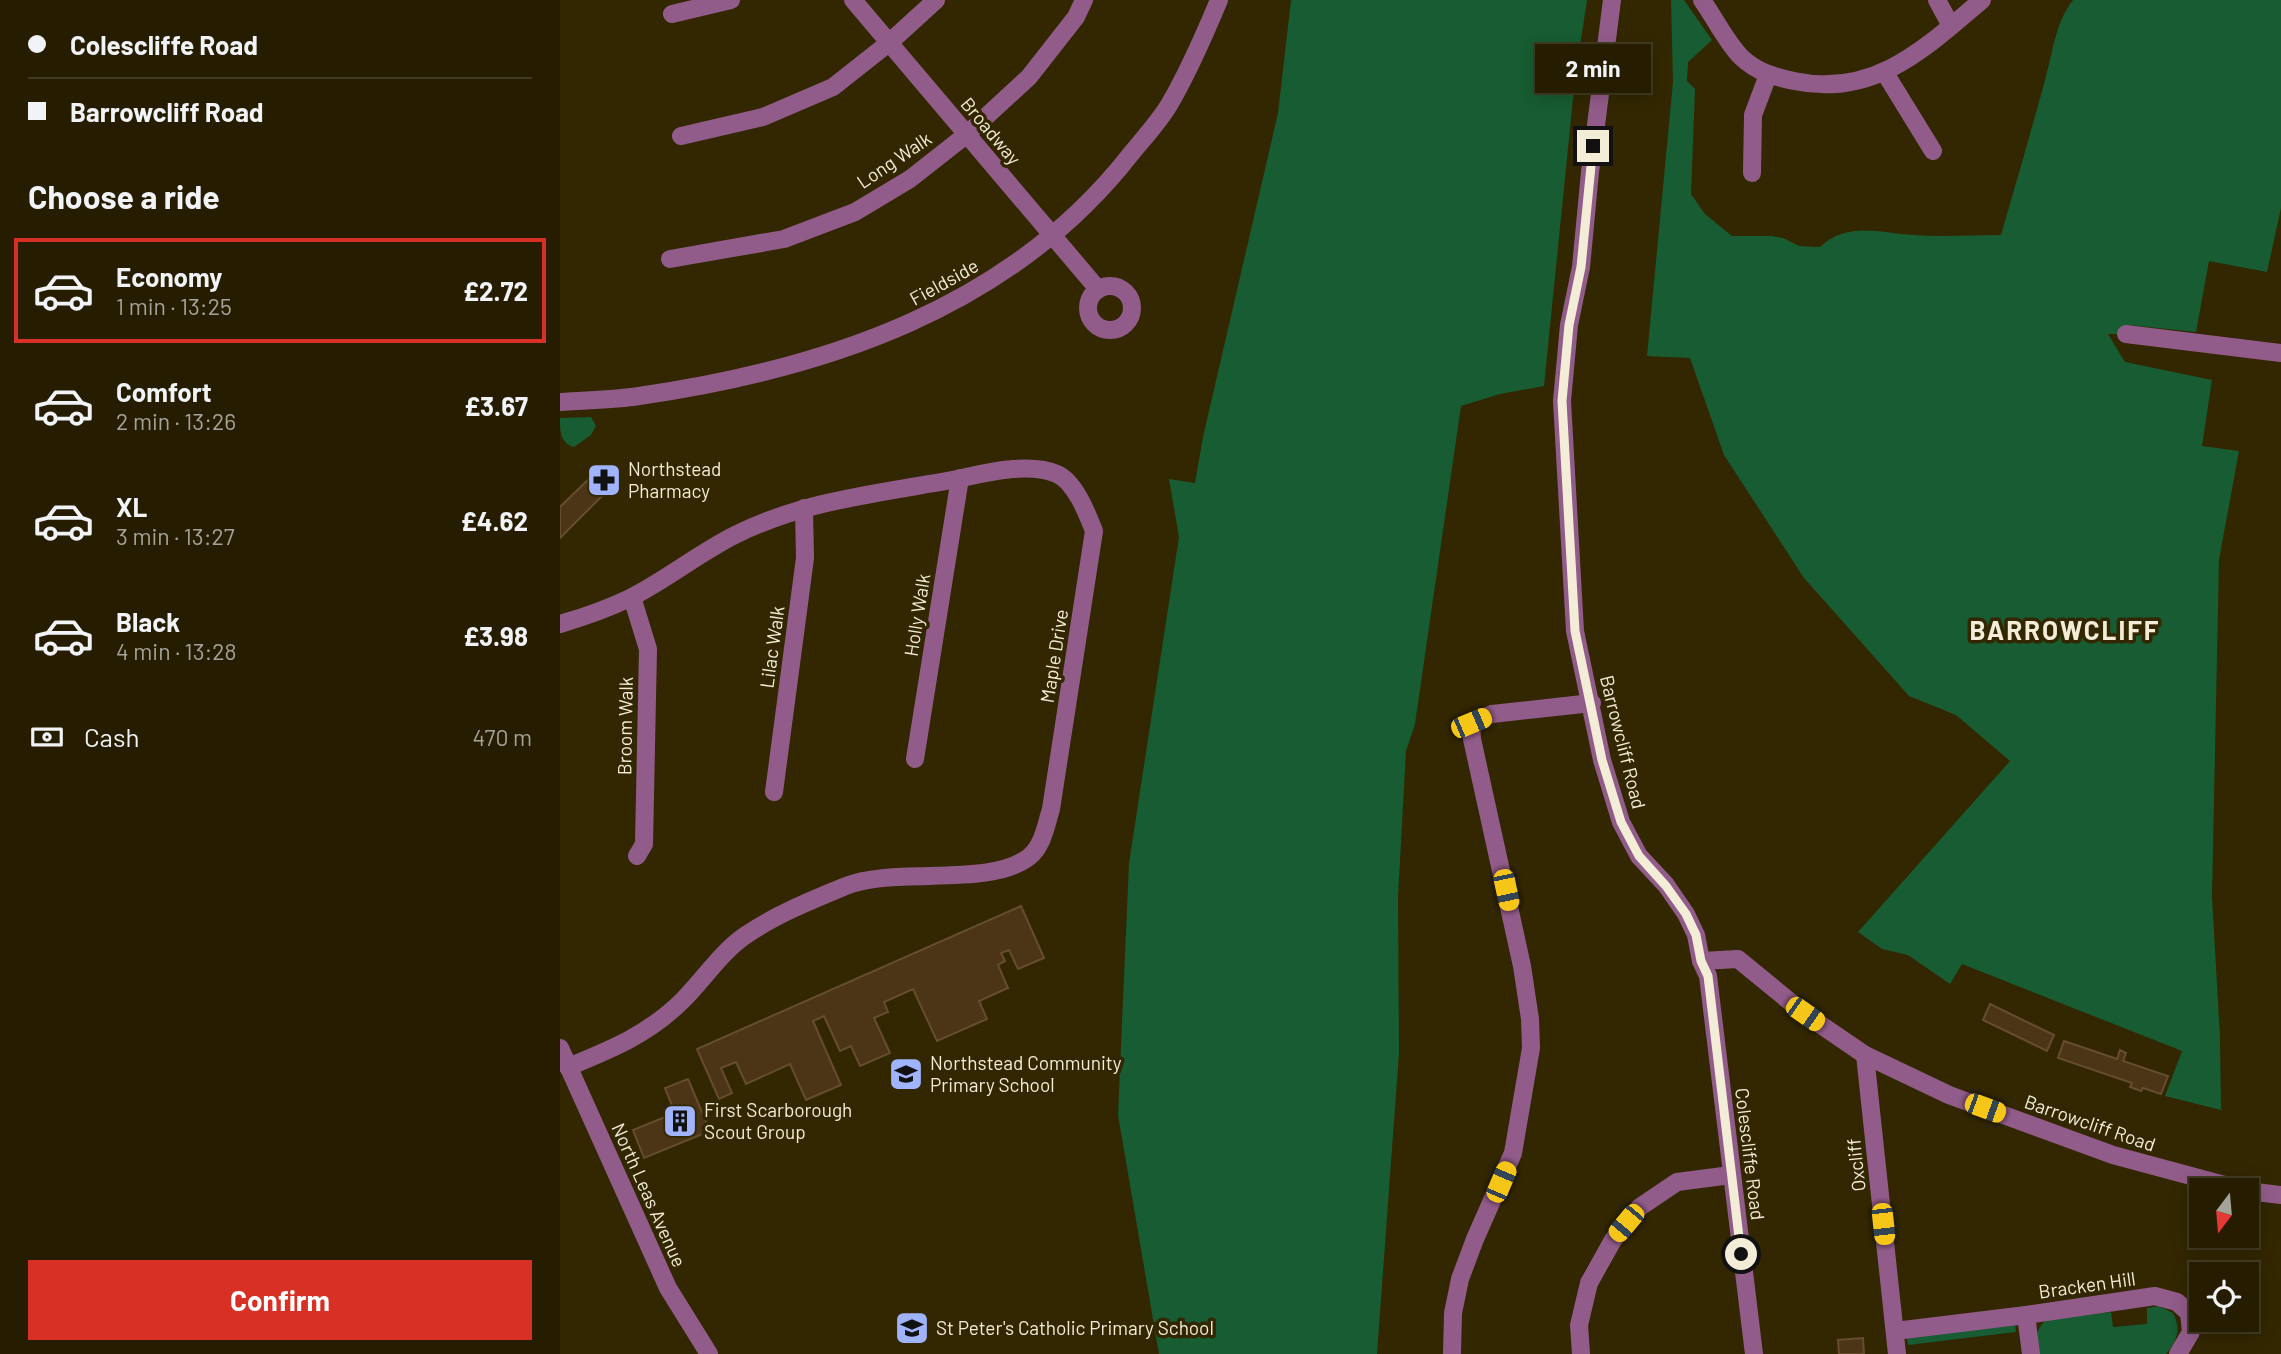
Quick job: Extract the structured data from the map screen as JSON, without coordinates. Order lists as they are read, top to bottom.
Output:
{
  "streets": {
    "street": [
      "Broadway",
      "Long Walk",
      "Fieldside",
      "Holly Walk",
      "Lilac Walk",
      "Maple Drive",
      "Broom Walk",
      "Barrowcliff Road",
      "Colescliffe Road",
      "Oxcliff",
      "North Leas Avenue",
      "Bracken Hill"
    ]
  },
  "crossings": [
    ["Broadway", "Long Walk"],
    ["Broadway", "Fieldside"],
    ["Holly Walk", "Maple Drive"],
    ["Lilac Walk", "Maple Drive"],
    ["Maple Drive", "Broom Walk"],
    ["Maple Drive", "North Leas Avenue"],
    ["Barrowcliff Road", "Colescliffe Road"],
    ["Barrowcliff Road", "Oxcliff"],
    ["Oxcliff", "Bracken Hill"]
  ],
  "districts": ["BARROWCLIFF"],
  "places": {
    "pharmacy": ["Northstead Pharmacy"],
    "school or university": ["Northstead Community Primary School", "St Peter's Catholic Primary School"],
    "building": ["First Scarborough Scout Group"]
  },
  "north": "bottom",
  "page": {
    "banner": ["Colescliffe Road", "Barrowcliff Road"],
    "bubble": "2 min",
    "heading": "Choose a ride",
    "list": [
      {
        "name": "Economy",
        "note": "1 min · 13:25",
        "value": "£2.72"
      },
      {
        "name": "Comfort",
        "note": "2 min · 13:26",
        "value": "£3.67"
      },
      {
        "name": "XL",
        "note": "3 min · 13:27",
        "value": "£4.62"
      },
      {
        "name": "Black",
        "note": "4 min · 13:28",
        "value": "£3.98"
      }
    ],
    "pay": ["Cash", "470 m"],
    "buttons": "Confirm"
  }
}
